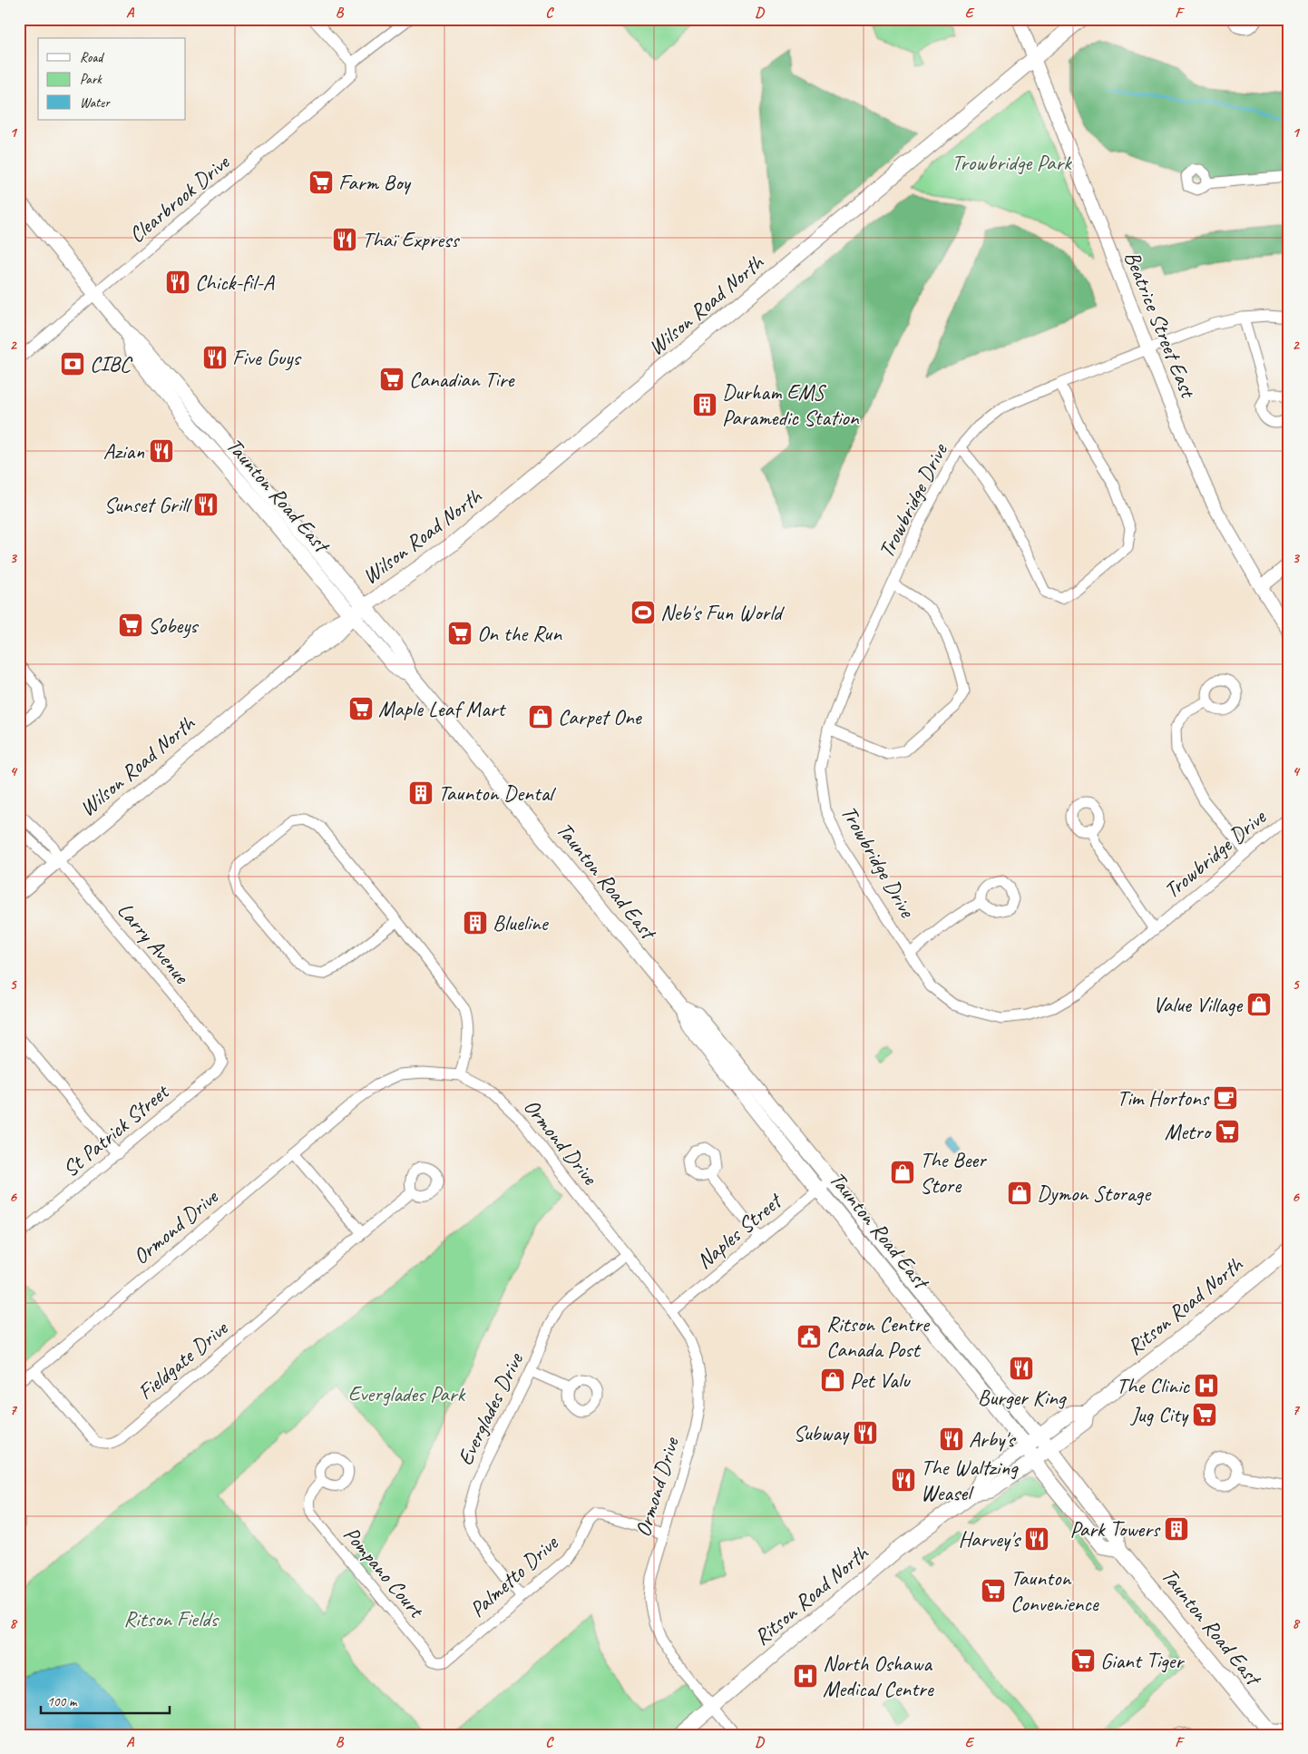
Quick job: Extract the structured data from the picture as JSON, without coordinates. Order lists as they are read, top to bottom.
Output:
{
  "streets": {
    "main road": ["Wilson Road North", "Taunton Road East", "Ritson Road North"],
    "street": [
      "Clearbrook Drive",
      "Beatrice Street East",
      "Trowbridge Drive",
      "Larry Avenue",
      "St Patrick Street",
      "Ormond Drive",
      "Naples Street",
      "Fieldgate Drive",
      "Everglades Drive",
      "Pompano Court",
      "Palmetto Drive"
    ]
  },
  "crossings": [
    ["Clearbrook Drive", "Taunton Road East"],
    ["Wilson Road North", "Beatrice Street East"],
    ["Wilson Road North", "Taunton Road East"],
    ["Wilson Road North", "Larry Avenue"],
    ["Beatrice Street East", "Trowbridge Drive"],
    ["Taunton Road East", "Naples Street"],
    ["Taunton Road East", "Ritson Road North"],
    ["Larry Avenue", "St Patrick Street"],
    ["Ormond Drive", "Naples Street"],
    ["Ormond Drive", "Ritson Road North"],
    ["Ormond Drive", "Fieldgate Drive"],
    ["Ormond Drive", "Everglades Drive"],
    ["Ormond Drive", "Palmetto Drive"],
    ["Everglades Drive", "Palmetto Drive"],
    ["Pompano Court", "Palmetto Drive"]
  ],
  "parks": ["Trowbridge Park", "Everglades Park", "Ritson Fields"],
  "places": {
    "supermarket": [
      "Farm Boy",
      "Canadian Tire",
      "Sobeys",
      "On the Run",
      "Maple Leaf Mart",
      "Metro",
      "Jug City",
      "Taunton Convenience",
      "Giant Tiger"
    ],
    "restaurant": [
      "Thaï Express",
      "Chick-fil-A",
      "Five Guys",
      "Azian",
      "Sunset Grill",
      "Burger King",
      "Subway",
      "Arby's",
      "The Waltzing Weasel",
      "Harvey's"
    ],
    "bank": ["CIBC"],
    "building": [
      "Durham EMS Paramedic Station",
      "Taunton Dental",
      "Blueline",
      "Park Towers"
    ],
    "sports": ["Neb's Fun World"],
    "shop": [
      "Carpet One",
      "Value Village",
      "The Beer Store",
      "Dymon Storage",
      "Pet Valu"
    ],
    "cafe": ["Tim Hortons"],
    "public building": ["Ritson Centre Canada Post"],
    "hospital": ["The Clinic", "North Oshawa Medical Centre"]
  },
  "legend": ["Road", "Park", "Water"],
  "scale_bar": "100 m",
  "grid": {
    "columns": [
      "A",
      "B",
      "C",
      "D",
      "E",
      "F"
    ],
    "rows": [
      "1",
      "2",
      "3",
      "4",
      "5",
      "6",
      "7",
      "8"
    ]
  }
}
